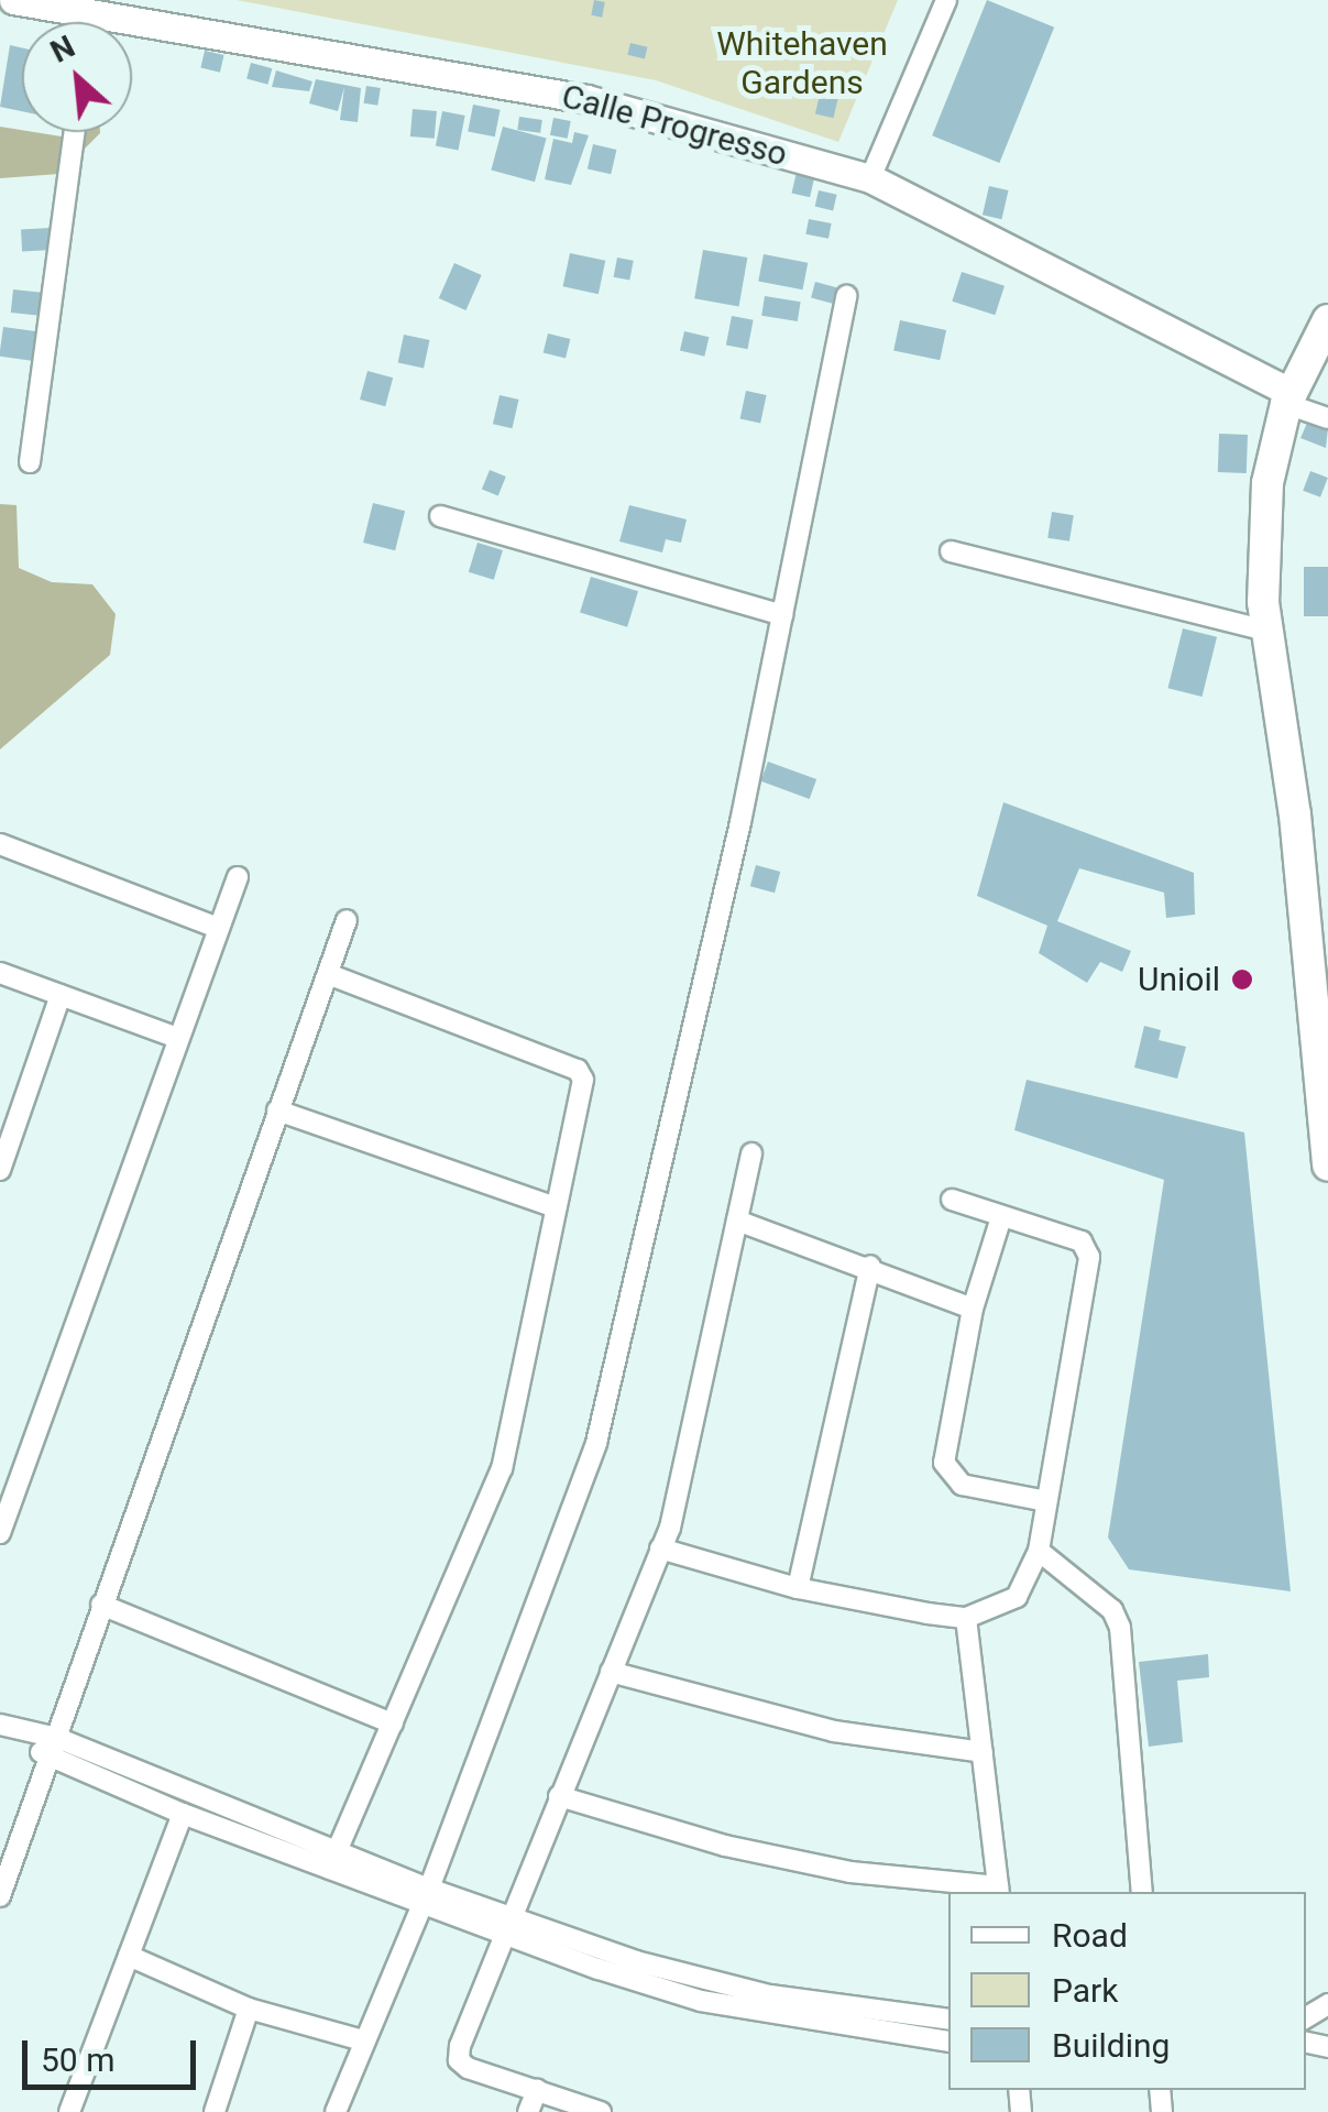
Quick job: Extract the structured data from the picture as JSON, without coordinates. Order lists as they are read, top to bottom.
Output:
{
  "streets": {
    "main road": ["Calle Progresso"]
  },
  "parks": ["Whitehaven Gardens"],
  "places": ["Unioil"],
  "legend": ["Road", "Park", "Building"],
  "scale_bar": "50 m",
  "north": "top left"
}
